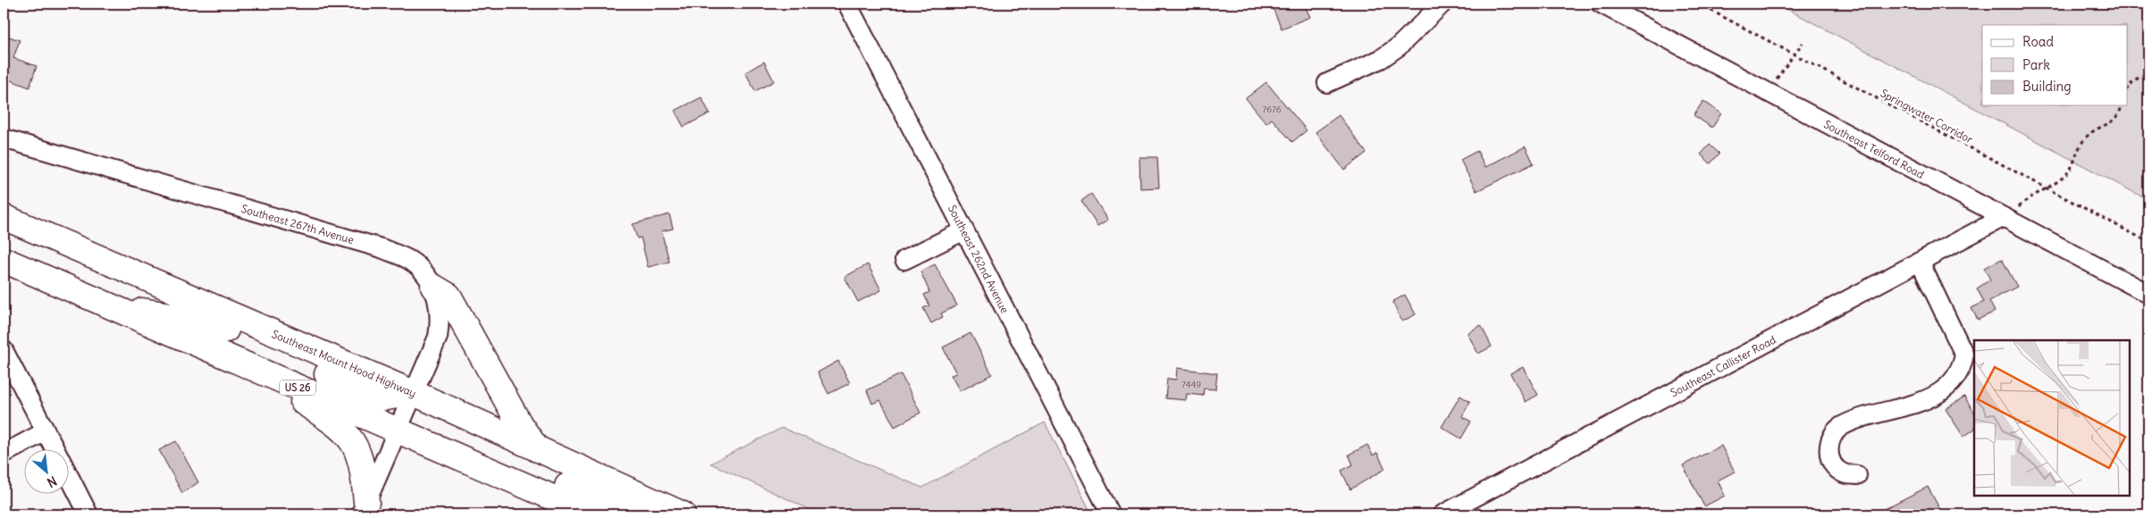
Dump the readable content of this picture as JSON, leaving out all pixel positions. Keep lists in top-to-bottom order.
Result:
{
  "streets": {
    "highway": ["Southeast Mount Hood Highway", "US 26"],
    "street": [
      "Southeast Telford Road",
      "Southeast 267th Avenue",
      "Southeast 262nd Avenue",
      "Southeast Callister Road"
    ],
    "path": ["Springwater Corridor"]
  },
  "crossings": [
    ["Southeast Telford Road", "Southeast Callister Road"],
    ["Southeast 267th Avenue", "Southeast Mount Hood Highway"],
    ["Southeast 267th Avenue", "US 26"]
  ],
  "house_numbers": ["7676", "7449"],
  "legend": ["Road", "Park", "Building"],
  "north": "bottom right"
}
